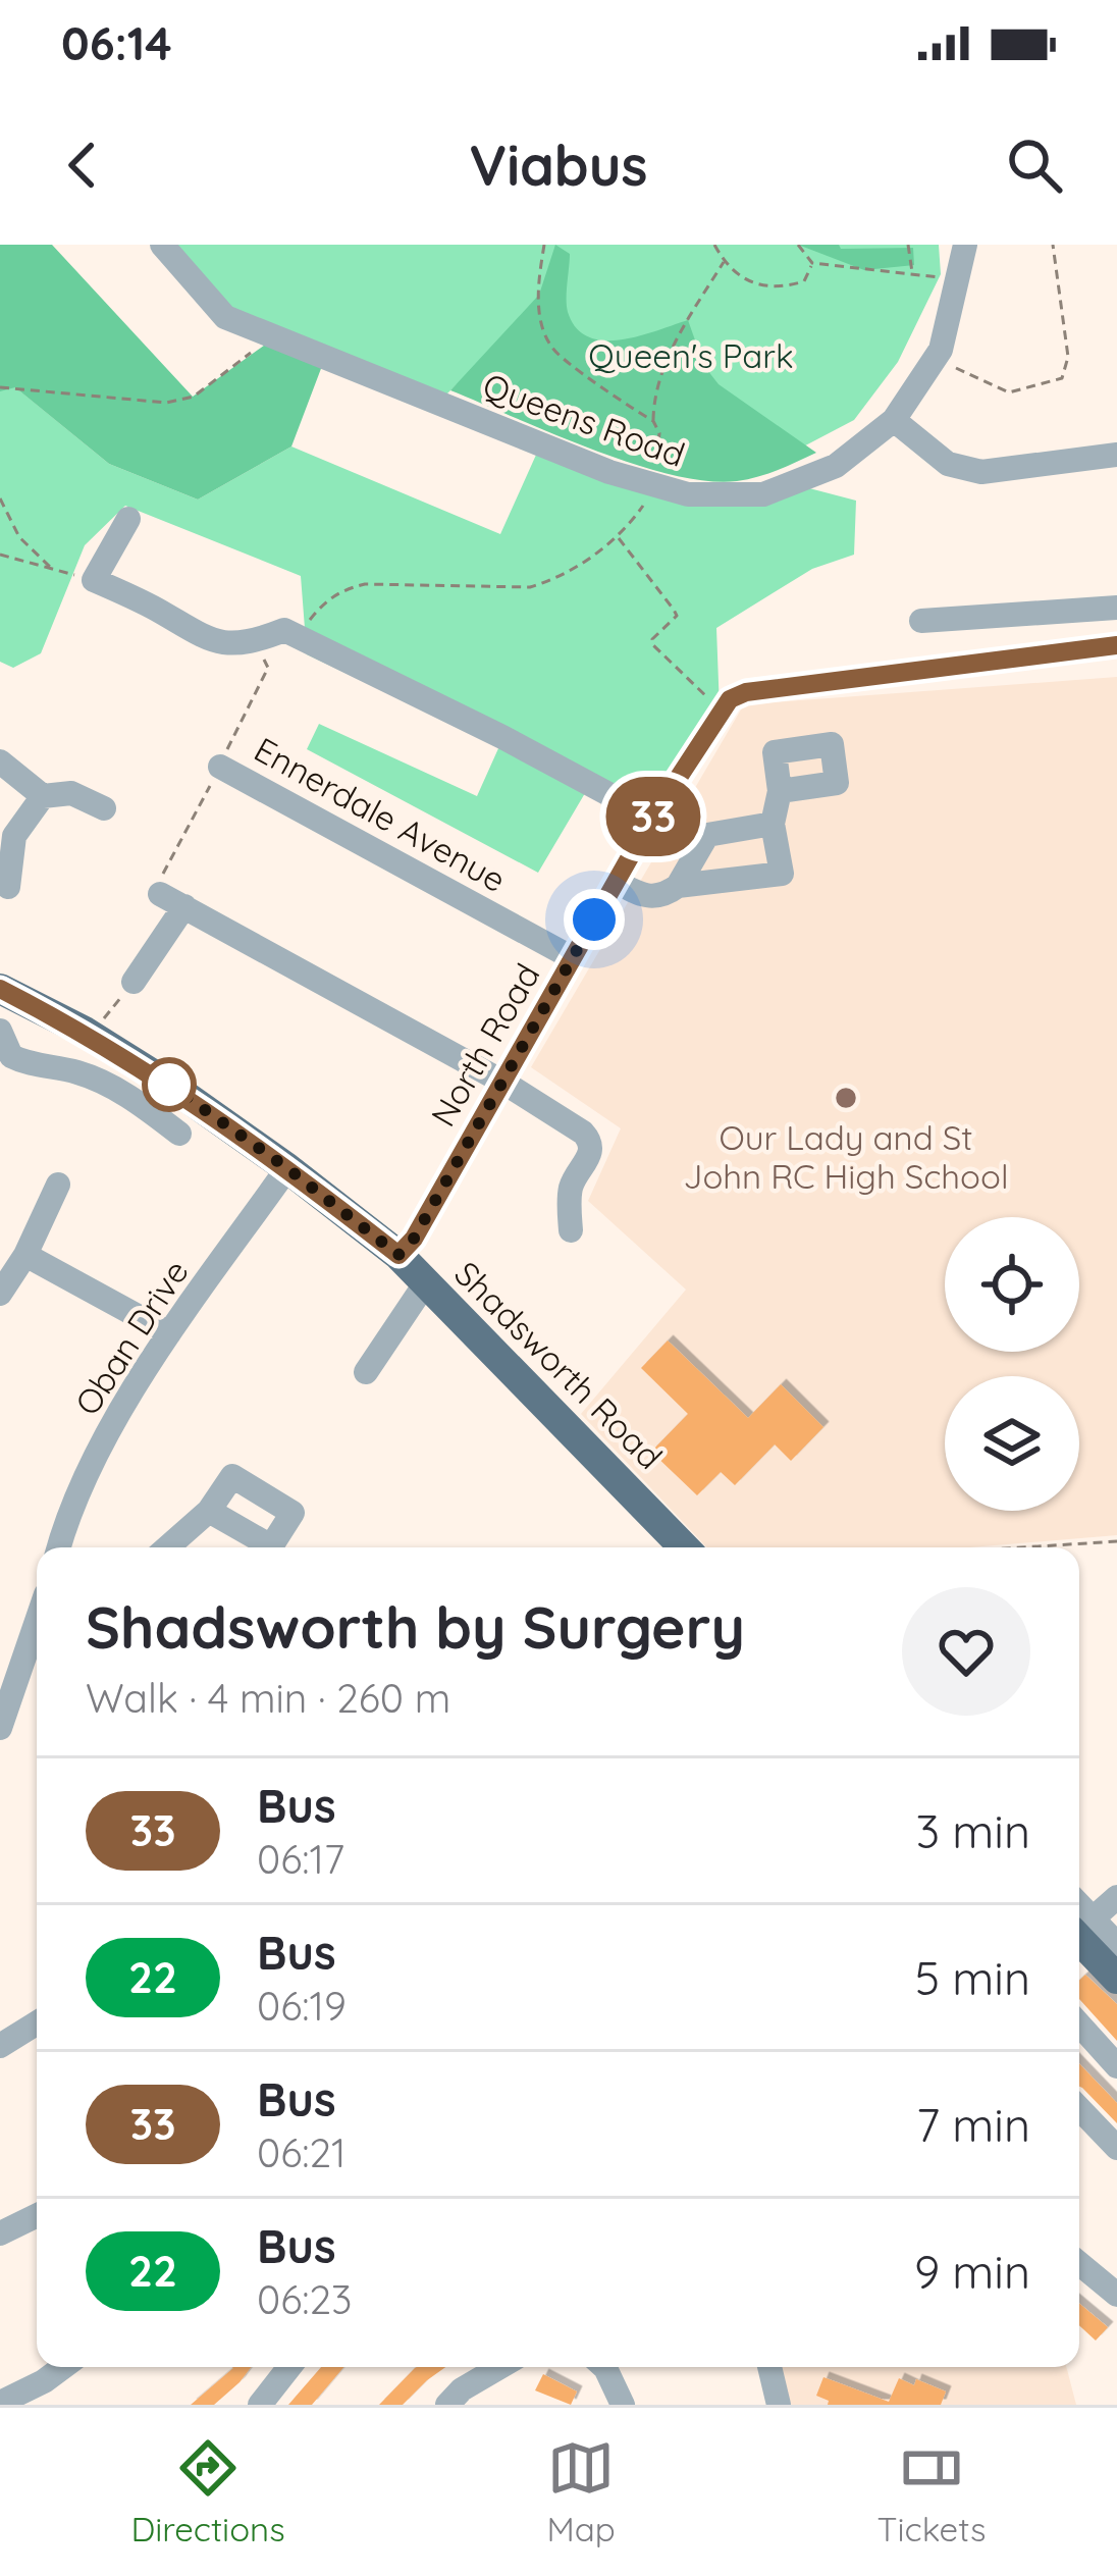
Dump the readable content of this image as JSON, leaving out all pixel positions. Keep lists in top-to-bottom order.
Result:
{
  "streets": {
    "main road": ["Shadsworth Road"],
    "street": [
      "Queens Road",
      "Ennerdale Avenue",
      "North Road",
      "Oban Drive"
    ]
  },
  "crossings": [
    ["Ennerdale Avenue", "North Road"],
    ["North Road", "Shadsworth Road"],
    ["Oban Drive", "Shadsworth Road"]
  ],
  "parks": ["Queen's Park"],
  "places": ["Our Lady and St John RC High School"],
  "lines": ["bus line 33"],
  "page": {
    "status": "06:14",
    "header": "Viabus",
    "on_map": "33",
    "heading": ["Shadsworth by Surgery", "Walk · 4 min · 260 m"],
    "list": [
      {
        "mark": "33",
        "name": "Bus",
        "note": "06:17",
        "value": "3 min"
      },
      {
        "mark": "22",
        "name": "Bus",
        "note": "06:19",
        "value": "5 min"
      },
      {
        "mark": "33",
        "name": "Bus",
        "note": "06:21",
        "value": "7 min"
      },
      {
        "mark": "22",
        "name": "Bus",
        "note": "06:23",
        "value": "9 min"
      }
    ],
    "tabs": ["Directions", "Map", "Tickets"]
  }
}
